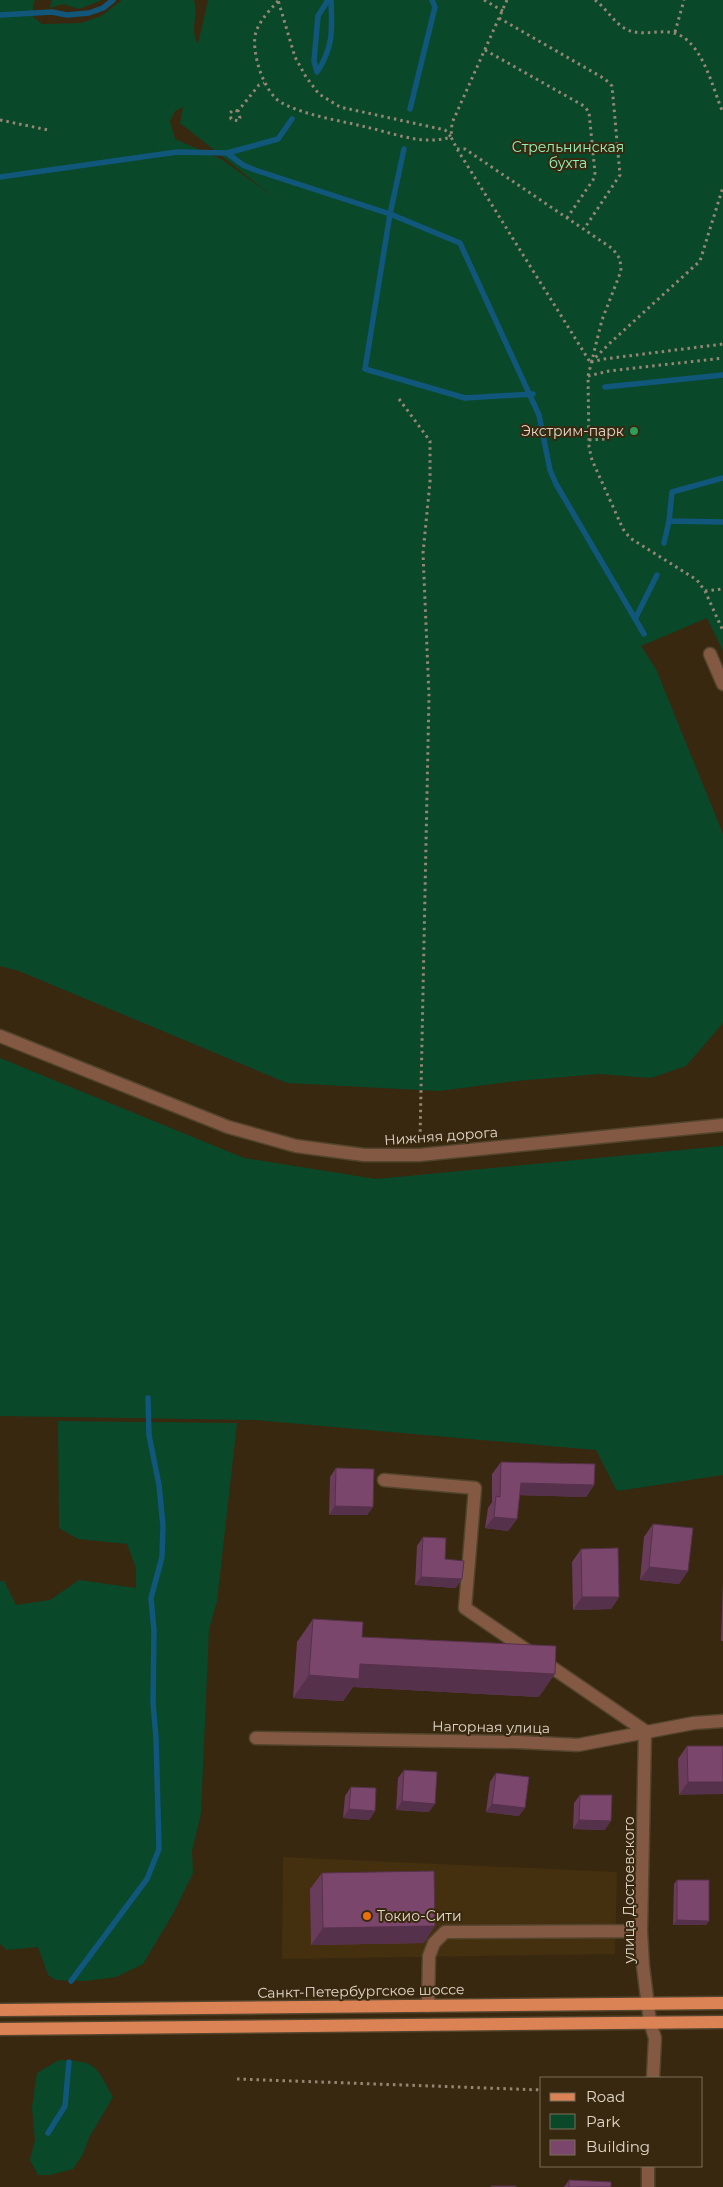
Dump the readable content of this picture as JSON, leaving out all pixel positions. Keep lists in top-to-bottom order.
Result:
{
  "streets": {
    "main road": ["Санкт-Петербургское шоссе"],
    "street": ["Нижняя дорога", "Нагорная улица", "улица Достоевского"]
  },
  "crossings": [
    ["Нагорная улица", "улица Достоевского"],
    ["улица Достоевского", "Санкт-Петербургское шоссе"]
  ],
  "parks": ["Стрельнинская бухта"],
  "places": ["Экстрим-парк", "Токио-Сити"],
  "legend": ["Road", "Park", "Building"]
}
